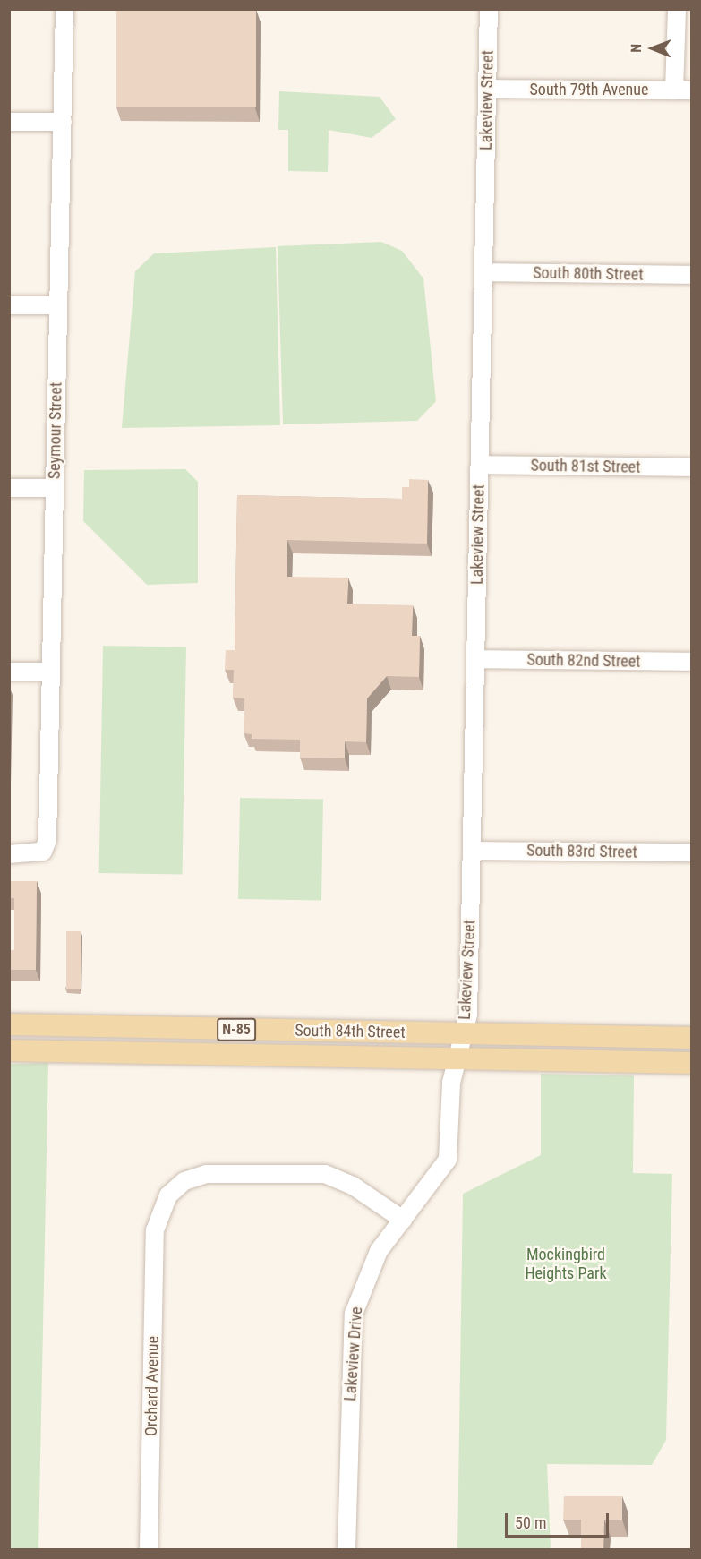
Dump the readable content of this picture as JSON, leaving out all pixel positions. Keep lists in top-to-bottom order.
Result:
{
  "streets": {
    "main road": ["N-85", "South 84th Street"],
    "street": [
      "South 79th Avenue",
      "Lakeview Street",
      "South 80th Street",
      "Seymour Street",
      "South 81st Street",
      "South 82nd Street",
      "South 83rd Street",
      "Lakeview Drive",
      "Orchard Avenue"
    ]
  },
  "crossings": [
    ["South 79th Avenue", "Lakeview Street"],
    ["Lakeview Street", "South 80th Street"],
    ["Lakeview Street", "South 81st Street"],
    ["Lakeview Street", "South 82nd Street"],
    ["Lakeview Street", "South 83rd Street"],
    ["Lakeview Street", "South 84th Street"],
    ["Lakeview Street", "Lakeview Drive"],
    ["South 84th Street", "Lakeview Drive"],
    ["Lakeview Drive", "Orchard Avenue"]
  ],
  "parks": ["Mockingbird Heights Park"],
  "scale_bar": "50 m",
  "north": "left"
}
